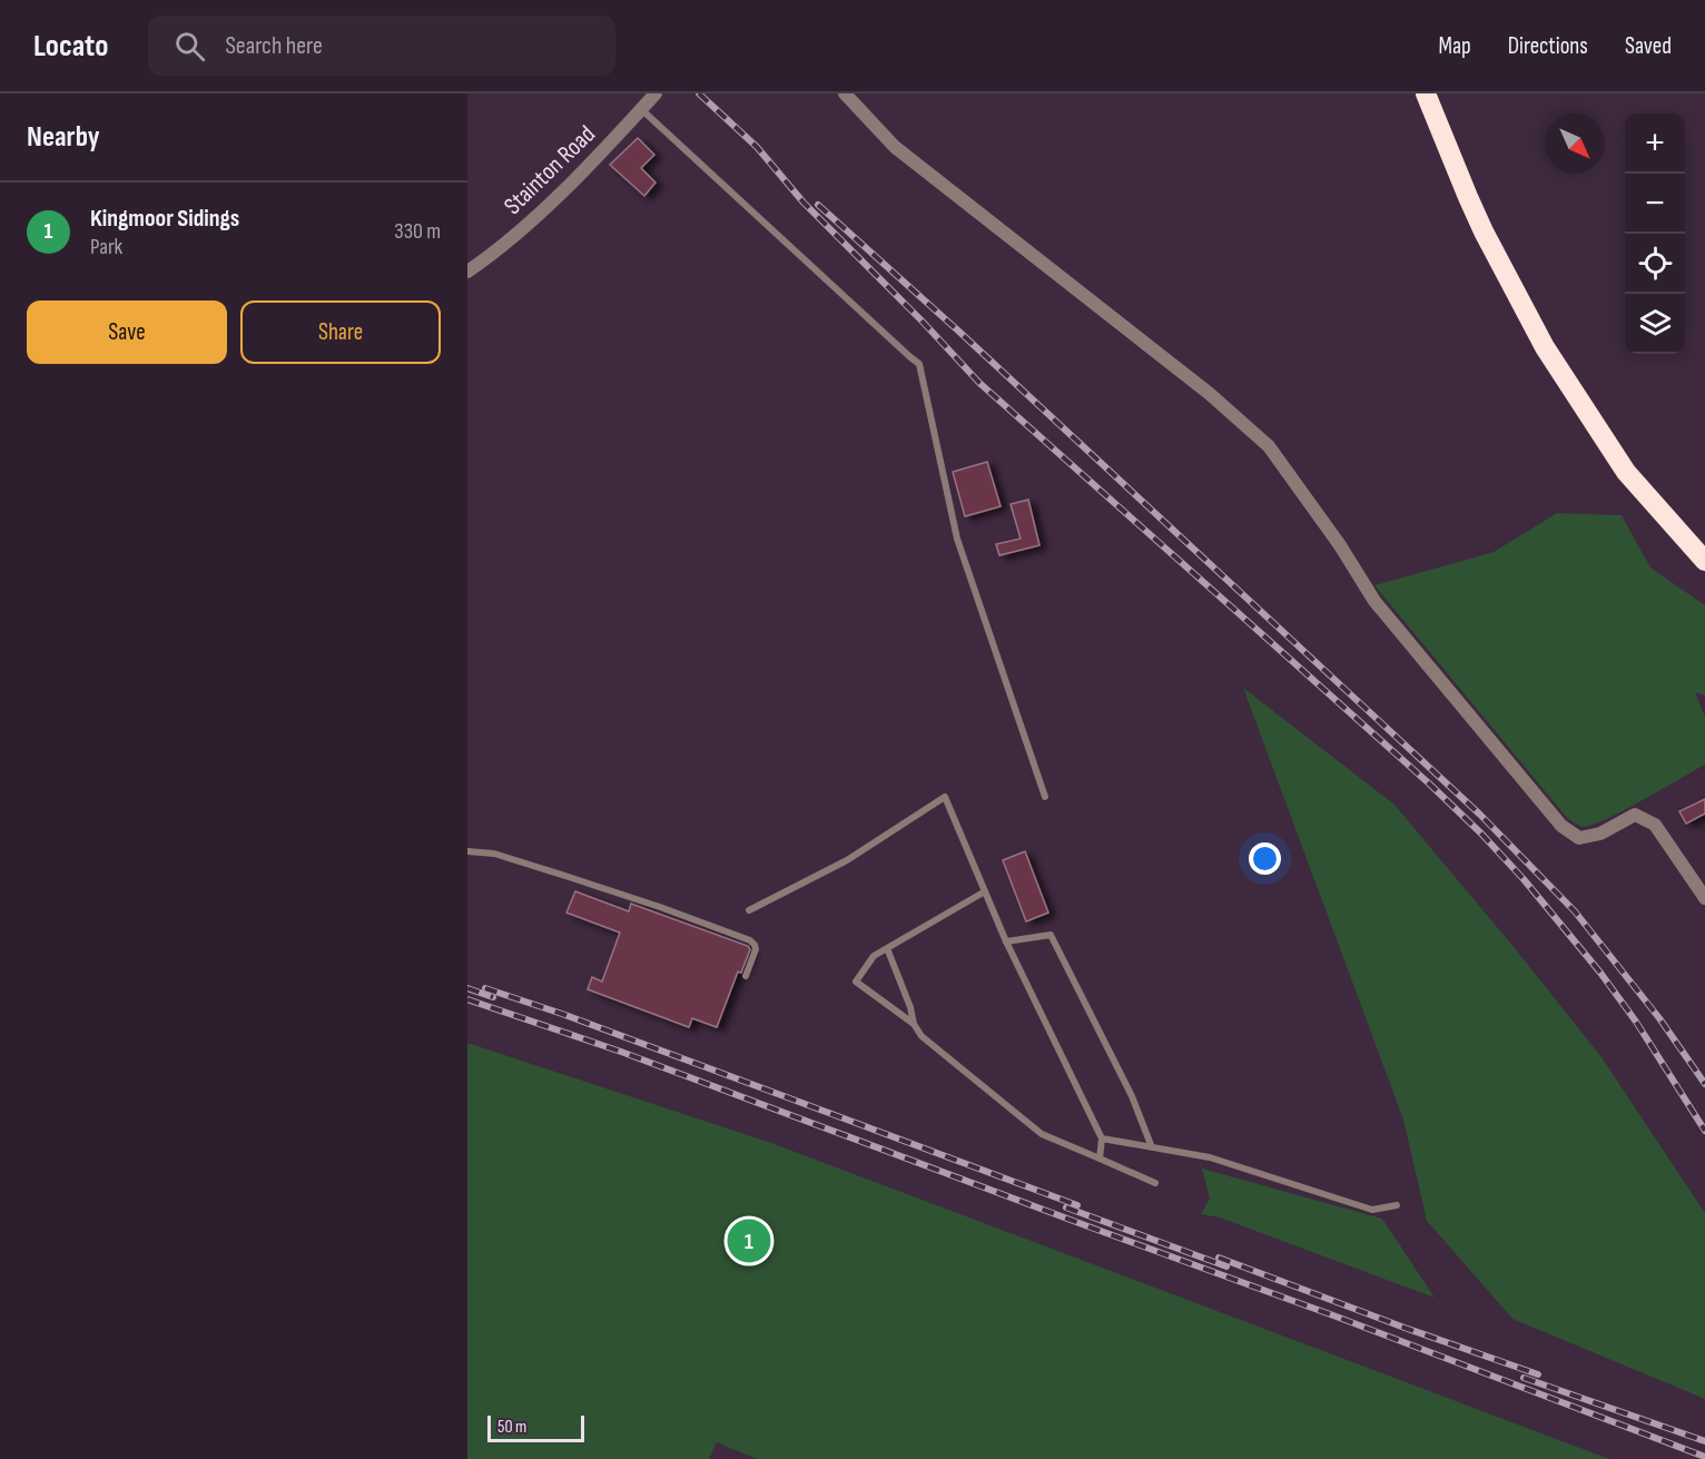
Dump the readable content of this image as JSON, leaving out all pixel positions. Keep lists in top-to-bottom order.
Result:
{
  "streets": {
    "street": ["Stainton Road"]
  },
  "scale_bar": "50 m",
  "north": "bottom right",
  "page": {
    "header": "Locato",
    "search": "Search here",
    "nav": ["Map", "Directions", "Saved"],
    "heading": "Nearby",
    "map_buttons": ["+", "−"],
    "list": [
      {
        "mark": "1",
        "name": "Kingmoor Sidings",
        "note": "Park",
        "value": "330 m"
      }
    ],
    "buttons": ["Save", "Share"],
    "pins": "1",
    "scale": "50 m"
  }
}
